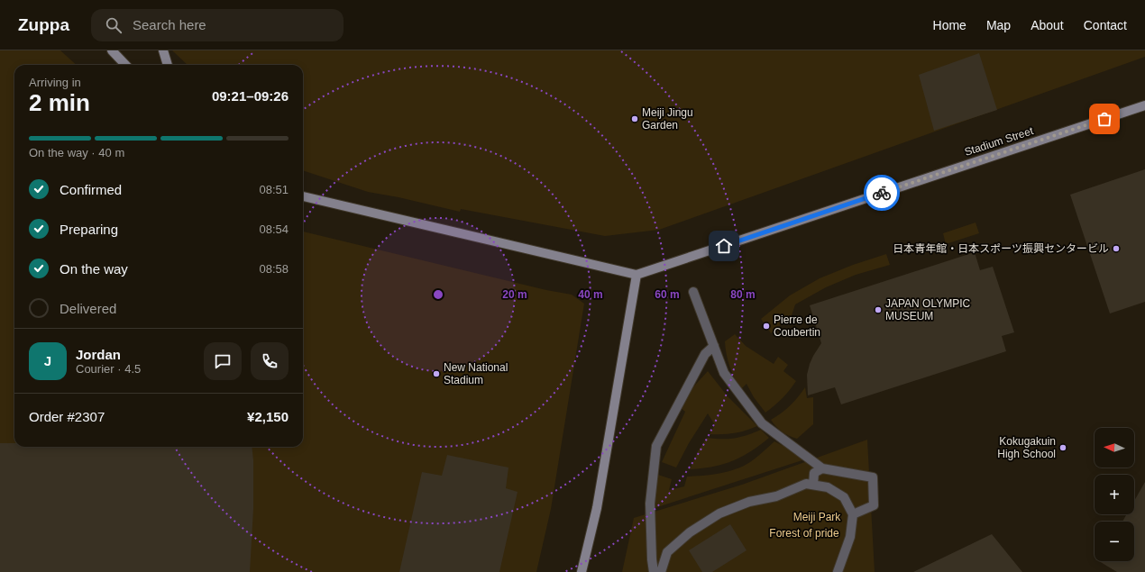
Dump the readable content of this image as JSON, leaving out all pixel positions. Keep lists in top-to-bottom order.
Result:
{
  "streets": {
    "street": ["Stadium Street"]
  },
  "parks": ["Meiji Park", "Forest of pride"],
  "places": [
    "Meiji Jingu Garden",
    "日本青年館・日本スポーツ振興センタービル",
    "JAPAN OLYMPIC MUSEUM",
    "Pierre de Coubertin",
    "New National Stadium",
    "Kokugakuin High School"
  ],
  "north": "left",
  "page": {
    "header": "Zuppa",
    "search": "Search here",
    "nav": [
      "Home",
      "Map",
      "About",
      "Contact"
    ],
    "heading": ["2 min", "Arriving in", "09:21–09:26"],
    "panel": [
      "Jordan",
      "Courier · 4.5",
      "Order #2307",
      "¥2,150"
    ],
    "bar": "On the way · 40 m",
    "list": [
      ["Confirmed", "08:51"],
      ["Preparing", "08:54"],
      ["On the way", "08:58"],
      "Delivered"
    ],
    "round": "J",
    "map_buttons": ["+", "−"]
  },
  "rings": [
    "20 m",
    "40 m",
    "60 m",
    "80 m"
  ]
}
